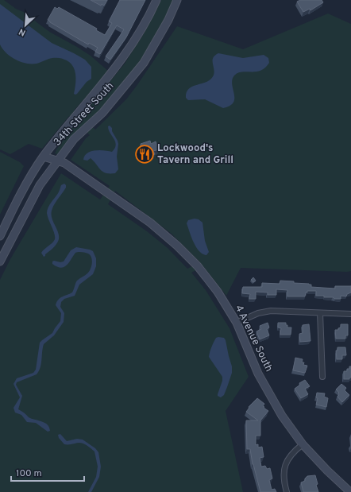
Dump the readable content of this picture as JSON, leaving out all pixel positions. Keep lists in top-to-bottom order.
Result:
{
  "streets": {
    "main road": ["34th Street South", "4 Avenue South"]
  },
  "crossings": [
    ["34th Street South", "4 Avenue South"]
  ],
  "places": {
    "restaurant": ["Lockwood's Tavern and Grill"]
  },
  "scale_bar": "100 m",
  "north": "bottom left"
}
